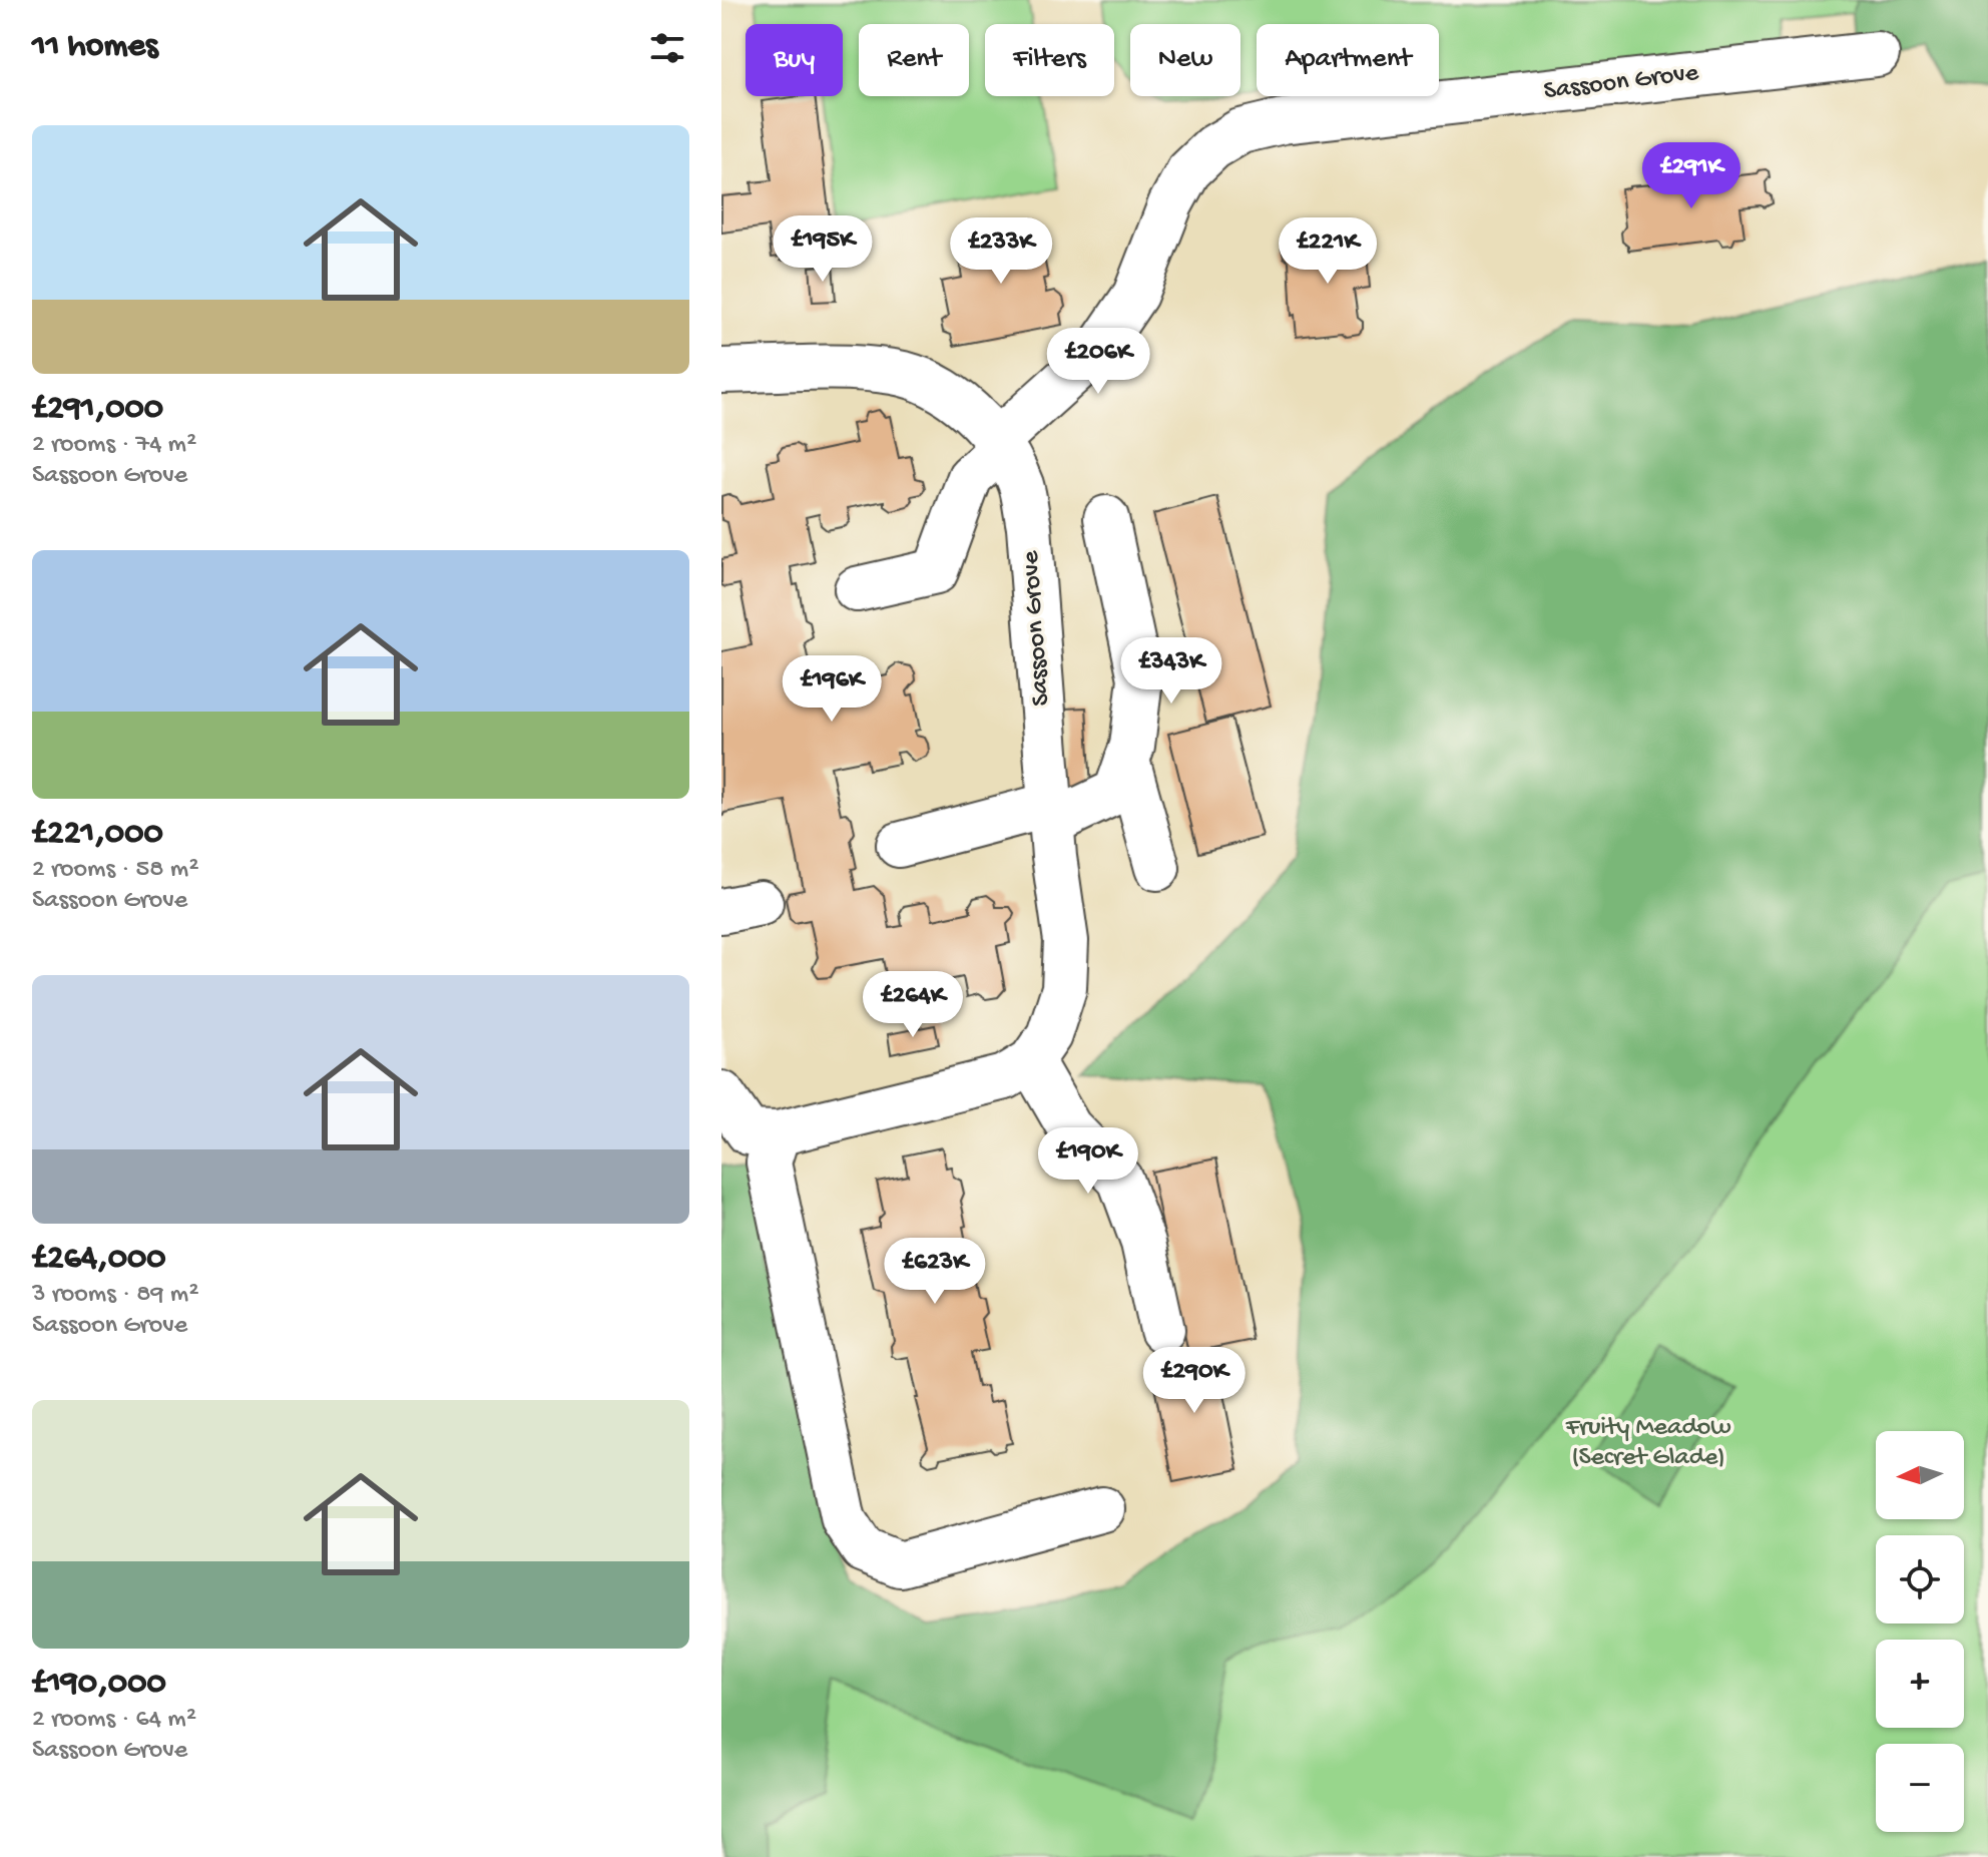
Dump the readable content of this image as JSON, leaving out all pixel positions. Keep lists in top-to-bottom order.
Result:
{
  "streets": {
    "street": ["Sassoon Grove"]
  },
  "parks": ["Fruity Meadow (Secret Glade)"],
  "north": "left",
  "page": {
    "heading": "11 homes",
    "chip": [
      "Buy",
      "Rent",
      "Filters",
      "New",
      "Apartment"
    ],
    "list": [
      {
        "name": "£291,000",
        "note": "2 rooms · 74 m² · Sassoon Grove"
      },
      {
        "name": "£221,000",
        "note": "2 rooms · 58 m² · Sassoon Grove"
      },
      {
        "name": "£264,000",
        "note": "3 rooms · 89 m² · Sassoon Grove"
      },
      {
        "name": "£190,000",
        "note": "2 rooms · 64 m² · Sassoon Grove"
      }
    ],
    "price": [
      "£291K",
      "£195K",
      "£233K",
      "£221K",
      "£206K",
      "£343K",
      "£196K",
      "£264K",
      "£190K",
      "£623K",
      "£290K"
    ],
    "map_buttons": ["+", "−"]
  }
}
